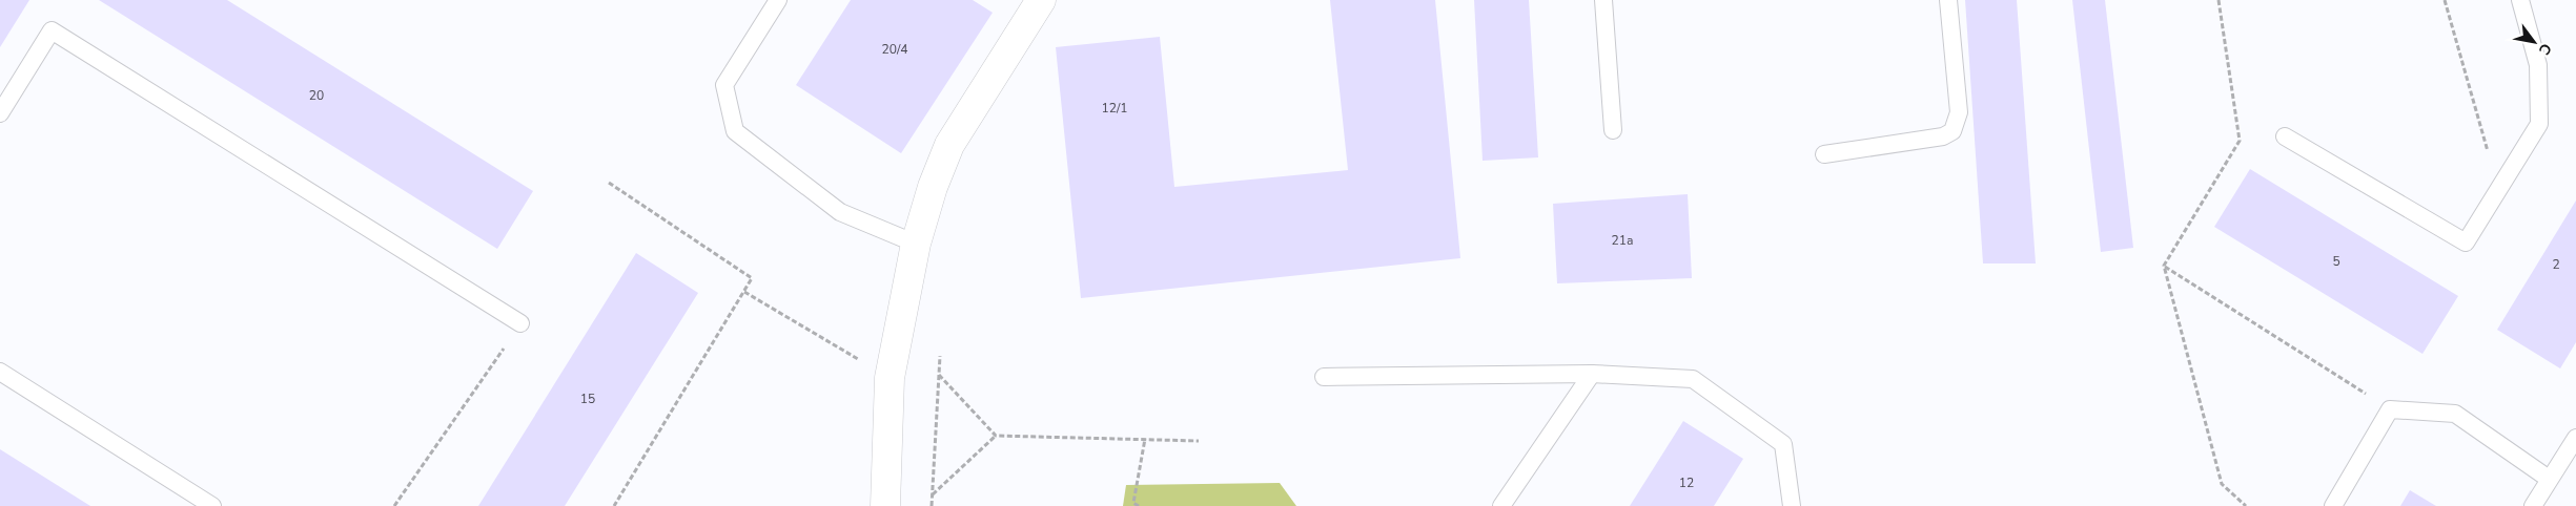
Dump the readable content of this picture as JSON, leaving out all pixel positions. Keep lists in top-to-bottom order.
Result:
{
  "house_numbers": [
    "20/4",
    "20",
    "12/1",
    "21а",
    "5",
    "2",
    "15",
    "12"
  ],
  "north": "bottom right"
}
